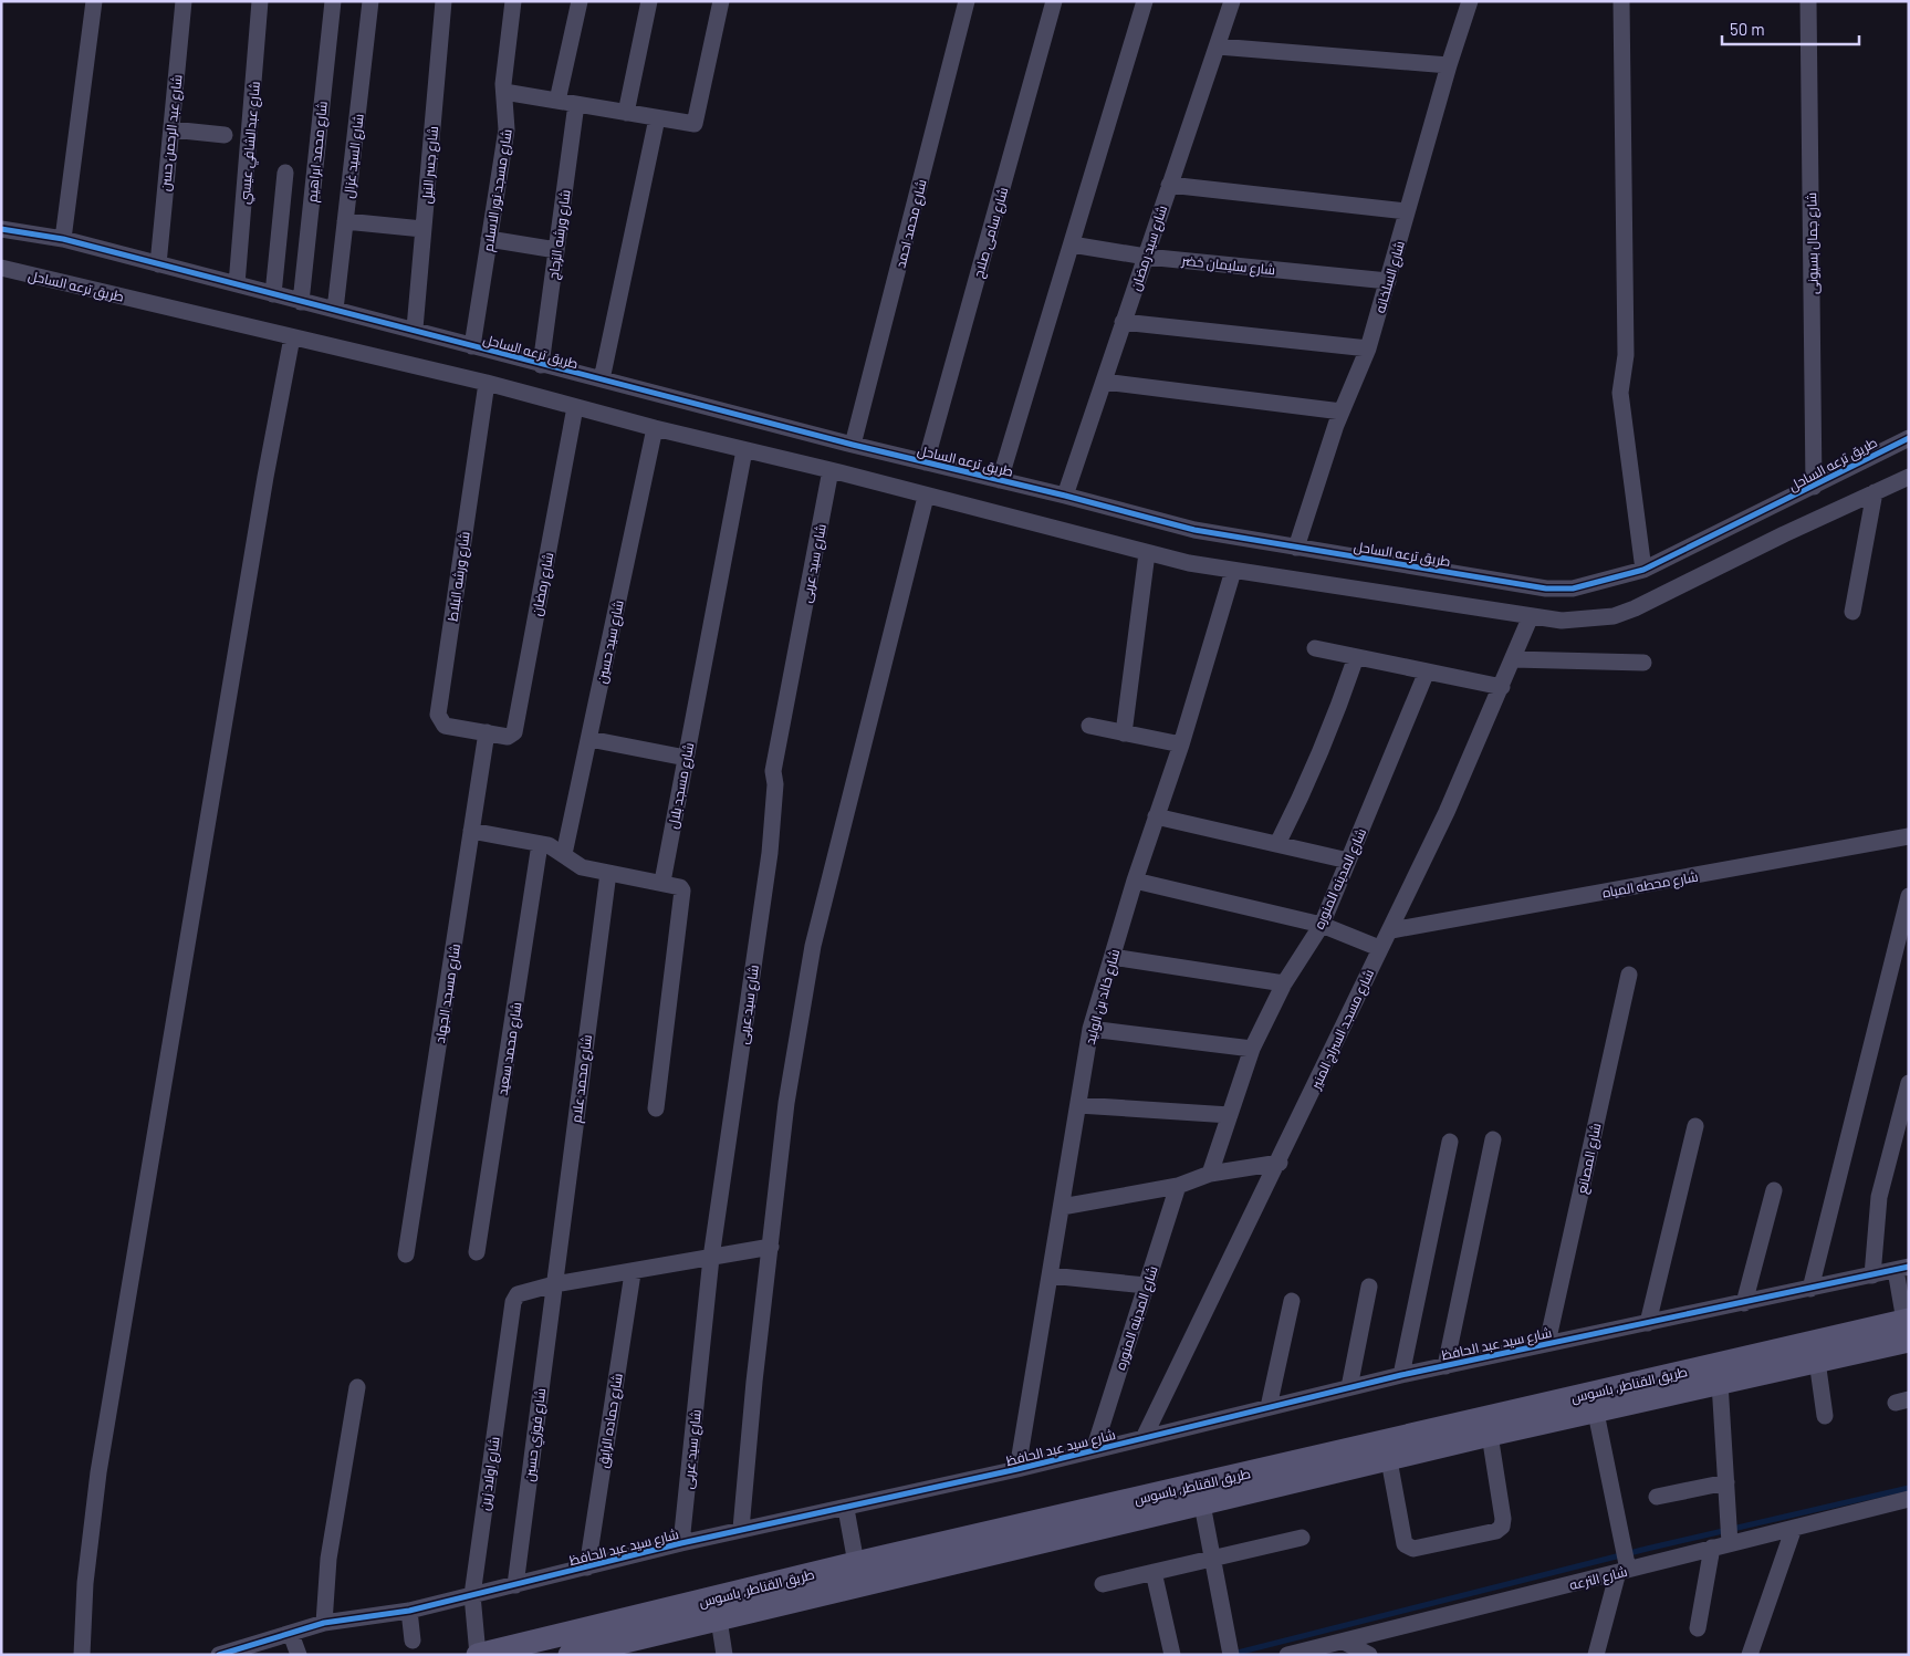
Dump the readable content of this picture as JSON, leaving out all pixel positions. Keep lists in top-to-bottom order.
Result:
{
  "streets": {
    "main road": ["طريق القناطر, باسوس"],
    "street": [
      "شارع عبد الرحمن حسن",
      "شارع عبدالشافي عيسي",
      "شارع محمد ابراهيم",
      "شارع السيد غزال",
      "شارع جسر النيل",
      "شارع مسجد نور الاسلام",
      "شارع محمد احمد",
      "شارع سامى صلاح",
      "شارع ورشه الزجاج",
      "شارع جمال بسيونى",
      "شارع سيد رمضان",
      "شارع سليمان خضر",
      "شارع السلخانه",
      "طريق ترعه الساحل",
      "شارع سيد عربى",
      "شارع ورشه البلاط",
      "شارع رمضان",
      "شارع سيد حسين",
      "شارع مسجد بلال",
      "شارع المدينه المنوره",
      "شارع محطه المياه",
      "شارع مسجد الجهاد",
      "شارع خالد بن الوليد",
      "شارع مسجد السراج المنير",
      "شارع محمد سعيد",
      "شارع محمد علام",
      "شارع المصانع",
      "شارع سيد عبد الحافظ",
      "شارع حماده الرايق",
      "شارع فوزي حسين",
      "شارع اولاد زين",
      "شارع الترعه"
    ]
  },
  "crossings": [
    ["شارع عبد الرحمن حسن", "طريق ترعه الساحل"],
    ["شارع عبدالشافي عيسي", "طريق ترعه الساحل"],
    ["شارع محمد ابراهيم", "طريق ترعه الساحل"],
    ["شارع السيد غزال", "طريق ترعه الساحل"],
    ["شارع جسر النيل", "طريق ترعه الساحل"],
    ["شارع مسجد نور الاسلام", "طريق ترعه الساحل"],
    ["شارع محمد احمد", "طريق ترعه الساحل"],
    ["شارع سامى صلاح", "طريق ترعه الساحل"],
    ["شارع ورشه الزجاج", "طريق ترعه الساحل"],
    ["شارع جمال بسيونى", "طريق ترعه الساحل"],
    ["شارع سيد رمضان", "شارع سليمان خضر"],
    ["شارع سيد رمضان", "طريق ترعه الساحل"],
    ["شارع سليمان خضر", "شارع السلخانه"],
    ["شارع السلخانه", "طريق ترعه الساحل"],
    ["طريق ترعه الساحل", "شارع سيد عربى"],
    ["طريق ترعه الساحل", "شارع ورشه البلاط"],
    ["طريق ترعه الساحل", "شارع رمضان"],
    ["طريق ترعه الساحل", "شارع سيد حسين"],
    ["طريق ترعه الساحل", "شارع مسجد بلال"],
    ["طريق ترعه الساحل", "شارع خالد بن الوليد"],
    ["طريق ترعه الساحل", "شارع مسجد السراج المنير"],
    ["شارع سيد عربى", "شارع سيد عبد الحافظ"],
    ["شارع ورشه البلاط", "شارع رمضان"],
    ["شارع ورشه البلاط", "شارع مسجد الجهاد"],
    ["شارع رمضان", "شارع مسجد الجهاد"],
    ["شارع المدينه المنوره", "شارع سيد عبد الحافظ"],
    ["شارع محطه المياه", "شارع مسجد السراج المنير"],
    ["شارع خالد بن الوليد", "شارع سيد عبد الحافظ"],
    ["شارع مسجد السراج المنير", "شارع سيد عبد الحافظ"],
    ["شارع محمد علام", "شارع فوزي حسين"],
    ["شارع محمد علام", "شارع اولاد زين"],
    ["شارع المصانع", "شارع سيد عبد الحافظ"],
    ["شارع سيد عبد الحافظ", "شارع حماده الرايق"],
    ["شارع سيد عبد الحافظ", "شارع فوزي حسين"],
    ["شارع سيد عبد الحافظ", "شارع اولاد زين"],
    ["طريق القناطر, باسوس", "شارع اولاد زين"],
    ["شارع فوزي حسين", "شارع اولاد زين"]
  ],
  "scale_bar": "50 m"
}
